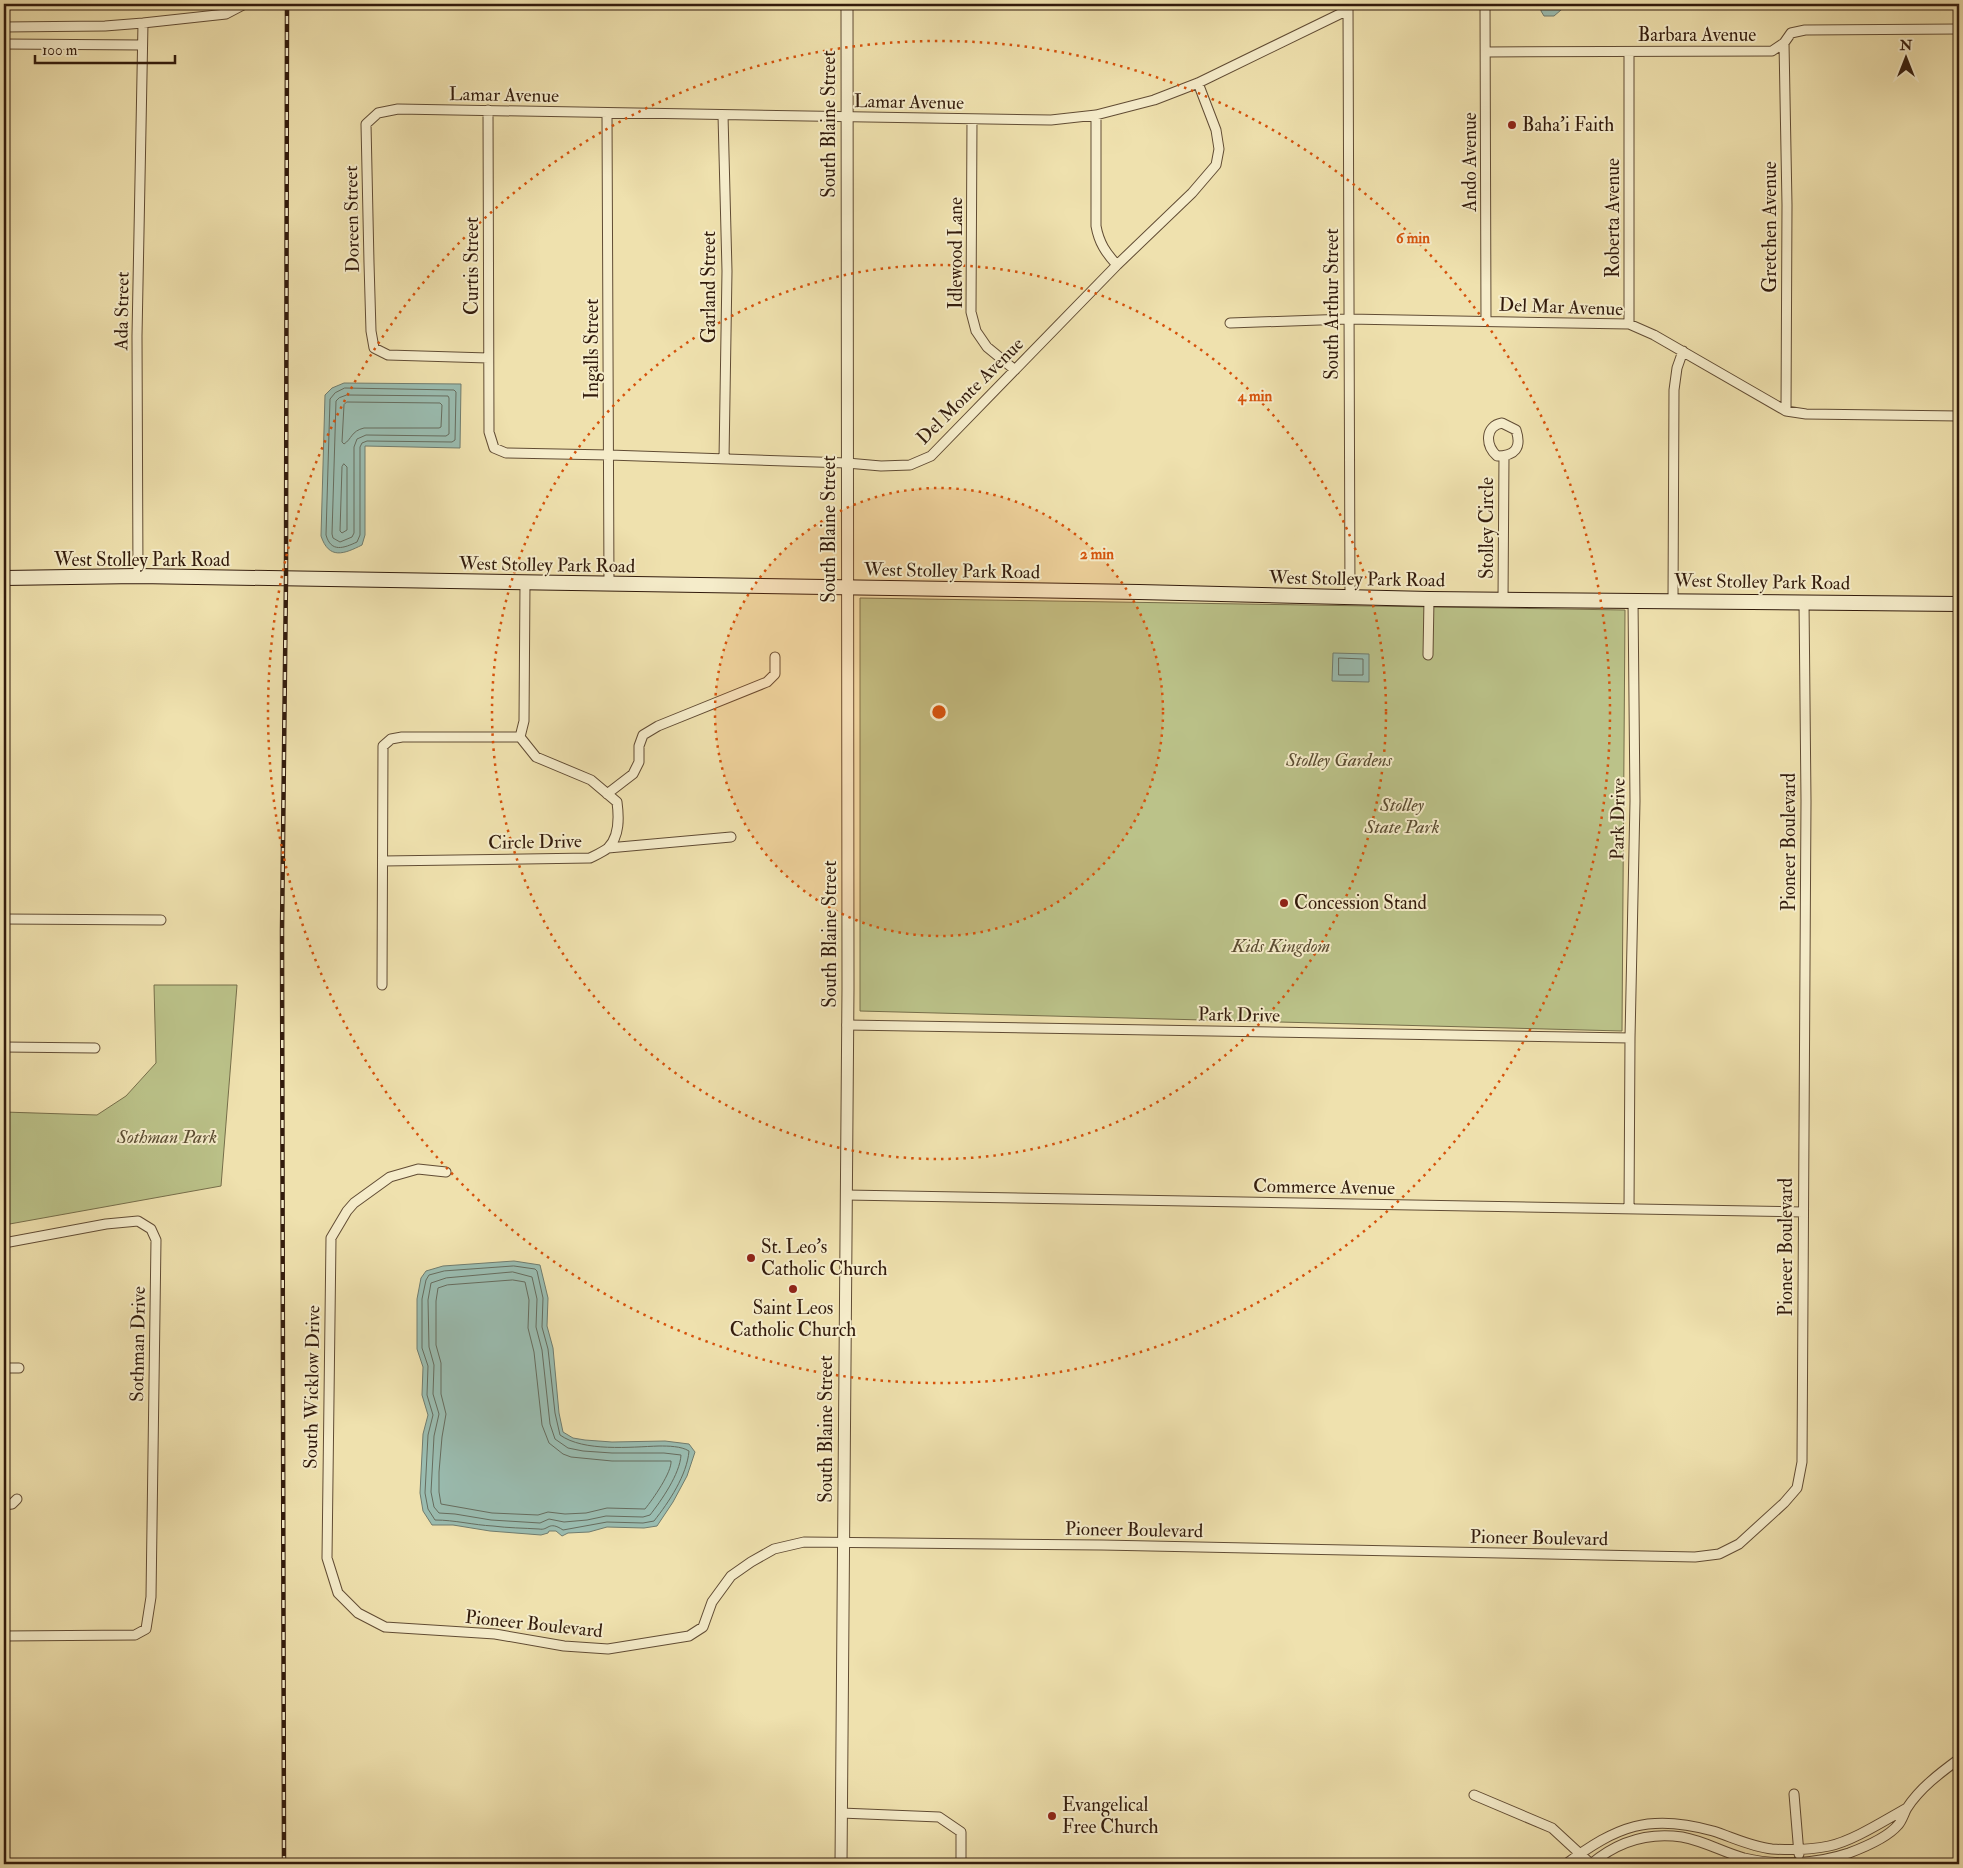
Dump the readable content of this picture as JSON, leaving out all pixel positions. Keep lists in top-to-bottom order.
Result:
{
  "streets": {
    "main road": ["West Stolley Park Road"],
    "street": [
      "Barbara Avenue",
      "Lamar Avenue",
      "South Blaine Street",
      "Ando Avenue",
      "Roberta Avenue",
      "Doreen Street",
      "Gretchen Avenue",
      "Idlewood Lane",
      "Curtis Street",
      "Garland Street",
      "South Arthur Street",
      "Del Mar Avenue",
      "Ada Street",
      "Ingalls Street",
      "Del Monte Avenue",
      "Stolley Circle",
      "Park Drive",
      "Circle Drive",
      "Pioneer Boulevard",
      "Commerce Avenue",
      "Sothman Drive",
      "South Wicklow Drive"
    ]
  },
  "crossings": [
    ["Barbara Avenue", "Ando Avenue"],
    ["Barbara Avenue", "Roberta Avenue"],
    ["Barbara Avenue", "Gretchen Avenue"],
    ["Lamar Avenue", "South Blaine Street"],
    ["Lamar Avenue", "Doreen Street"],
    ["Lamar Avenue", "Idlewood Lane"],
    ["Lamar Avenue", "Curtis Street"],
    ["Lamar Avenue", "Garland Street"],
    ["Lamar Avenue", "South Arthur Street"],
    ["Lamar Avenue", "Ingalls Street"],
    ["Lamar Avenue", "Del Monte Avenue"],
    ["South Blaine Street", "Del Monte Avenue"],
    ["South Blaine Street", "West Stolley Park Road"],
    ["South Blaine Street", "Park Drive"],
    ["South Blaine Street", "Pioneer Boulevard"],
    ["South Blaine Street", "Commerce Avenue"],
    ["Ando Avenue", "Del Mar Avenue"],
    ["Roberta Avenue", "Del Mar Avenue"],
    ["Doreen Street", "Curtis Street"],
    ["Gretchen Avenue", "Del Mar Avenue"],
    ["Idlewood Lane", "Del Monte Avenue"],
    ["Curtis Street", "Del Monte Avenue"],
    ["Garland Street", "Del Monte Avenue"],
    ["South Arthur Street", "Del Mar Avenue"],
    ["South Arthur Street", "West Stolley Park Road"],
    ["Ada Street", "West Stolley Park Road"],
    ["Ingalls Street", "Del Monte Avenue"],
    ["Ingalls Street", "West Stolley Park Road"],
    ["Stolley Circle", "West Stolley Park Road"],
    ["West Stolley Park Road", "Park Drive"],
    ["West Stolley Park Road", "Pioneer Boulevard"],
    ["Park Drive", "Commerce Avenue"],
    ["Pioneer Boulevard", "Commerce Avenue"],
    ["Pioneer Boulevard", "South Wicklow Drive"]
  ],
  "parks": [
    "Stolley Gardens",
    "Stolley State Park",
    "Kids Kingdom",
    "Sothman Park"
  ],
  "places": [
    "Baha'i Faith",
    "Concession Stand",
    "St. Leo's Catholic Church",
    "Saint Leos Catholic Church",
    "Evangelical Free Church"
  ],
  "scale_bar": "100 m",
  "north": "top",
  "rings": ["6 min", "4 min", "2 min"]
}
